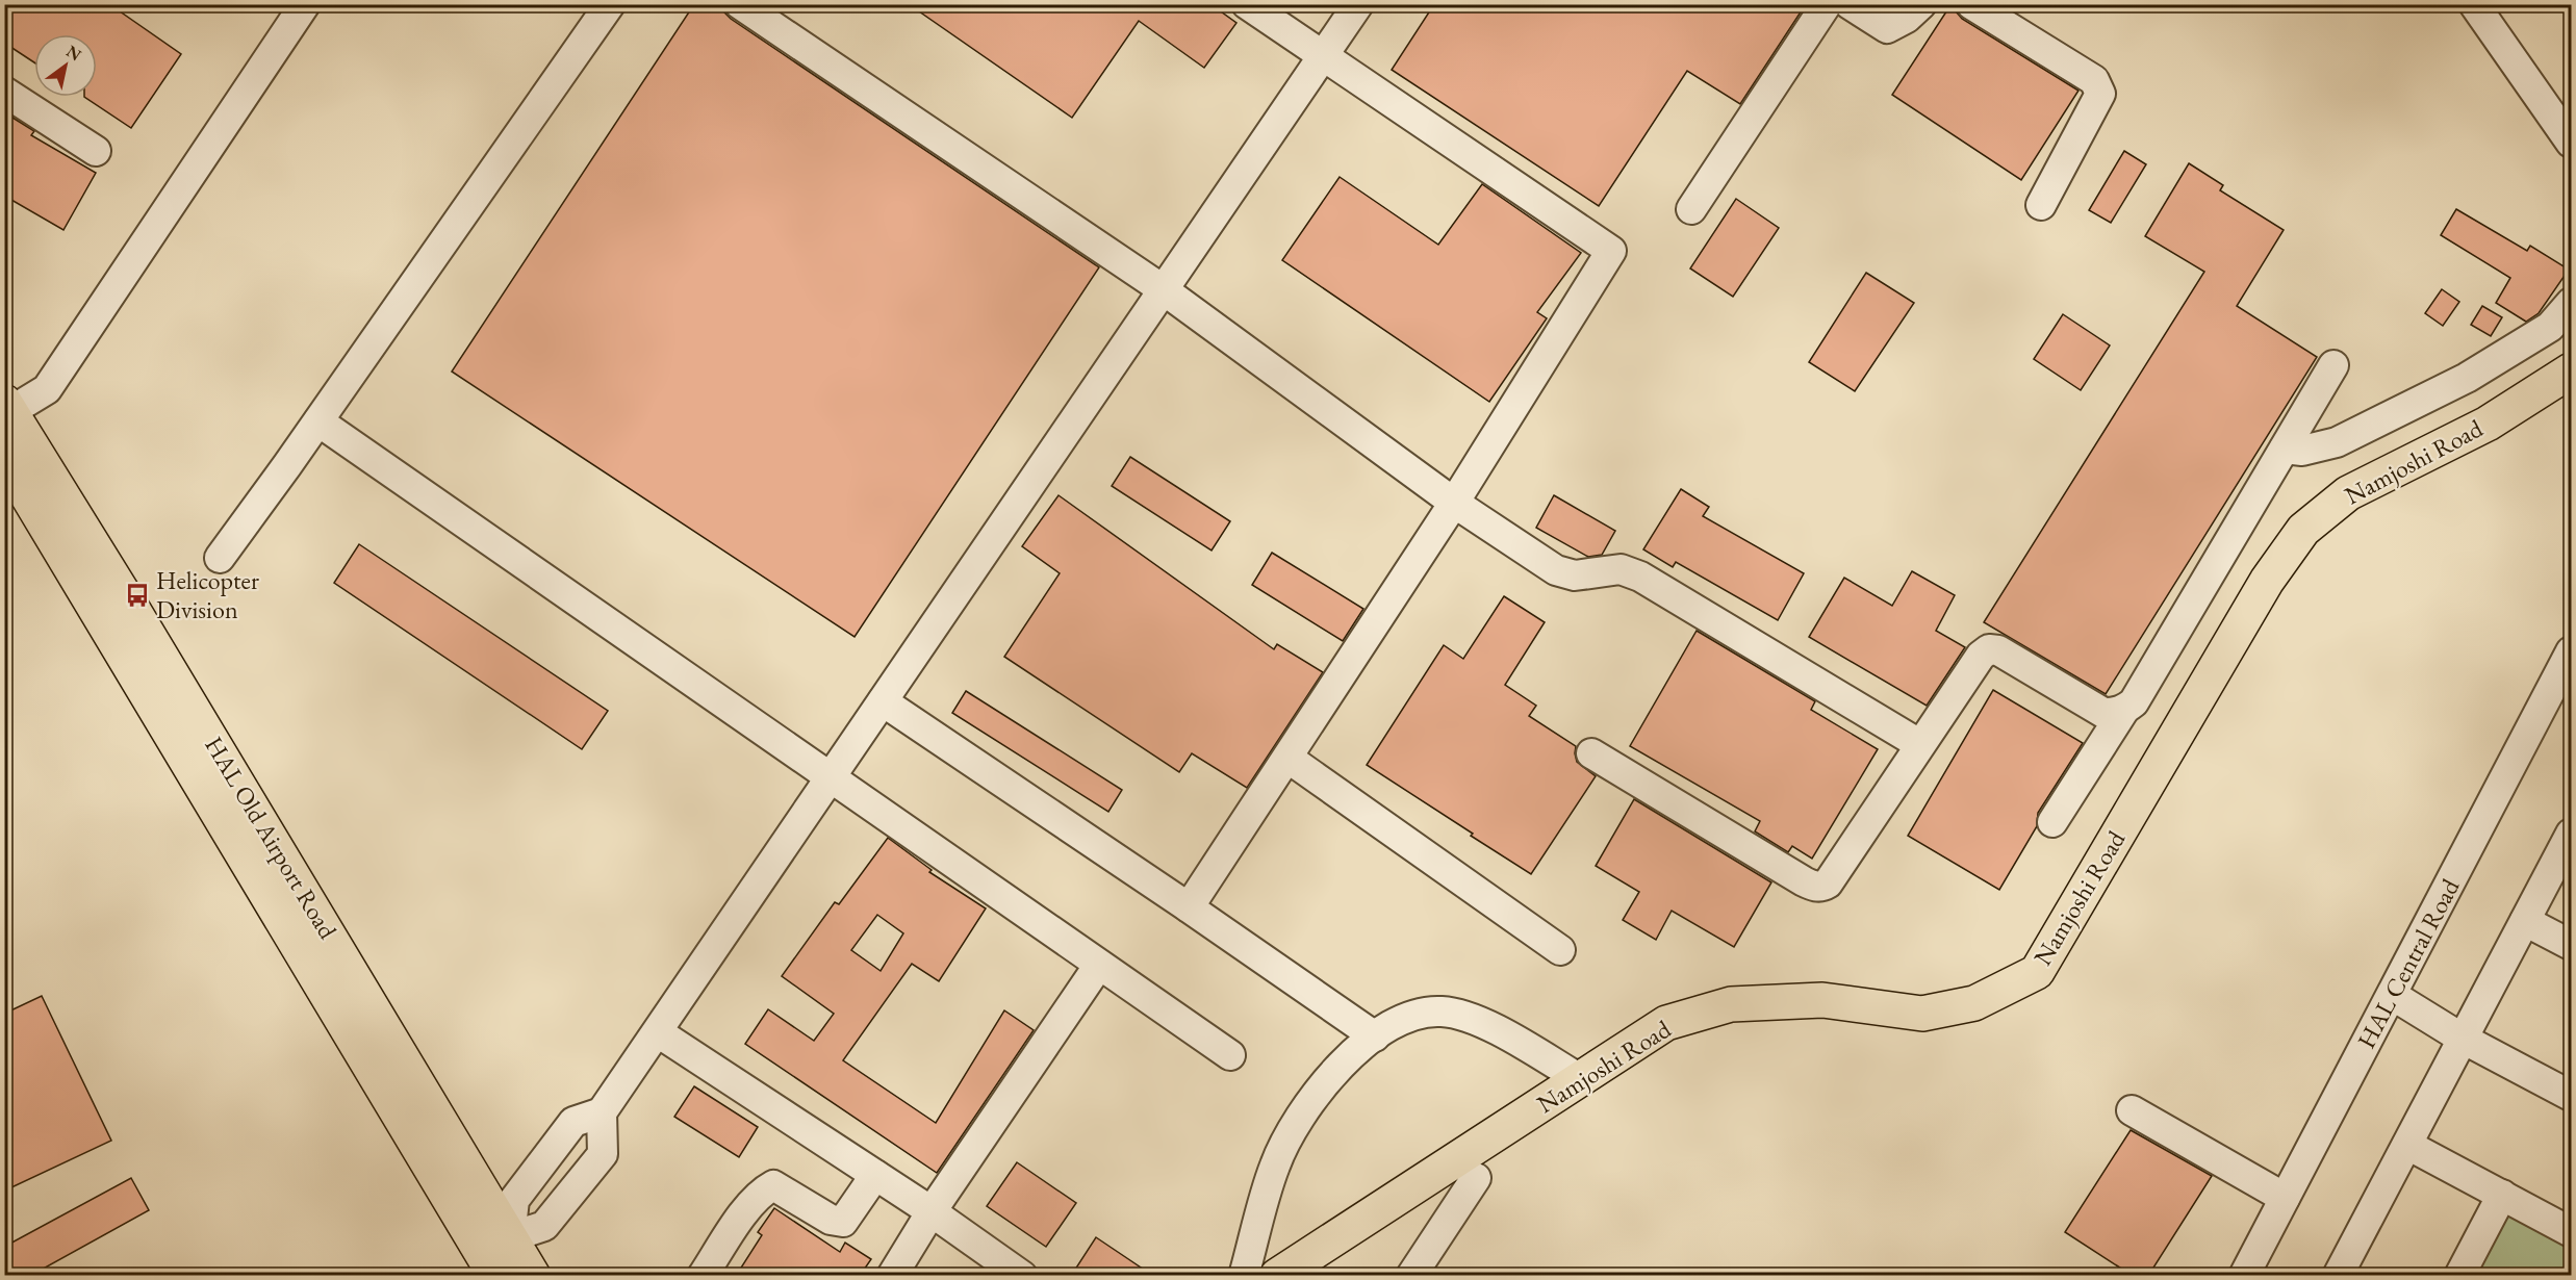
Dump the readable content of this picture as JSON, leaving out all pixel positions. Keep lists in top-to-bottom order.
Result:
{
  "streets": {
    "main road": ["Namjoshi Road", "HAL Old Airport Road"],
    "street": ["HAL Central Road"]
  },
  "places": {
    "bus stop": ["Helicopter Division"]
  },
  "north": "top right"
}
